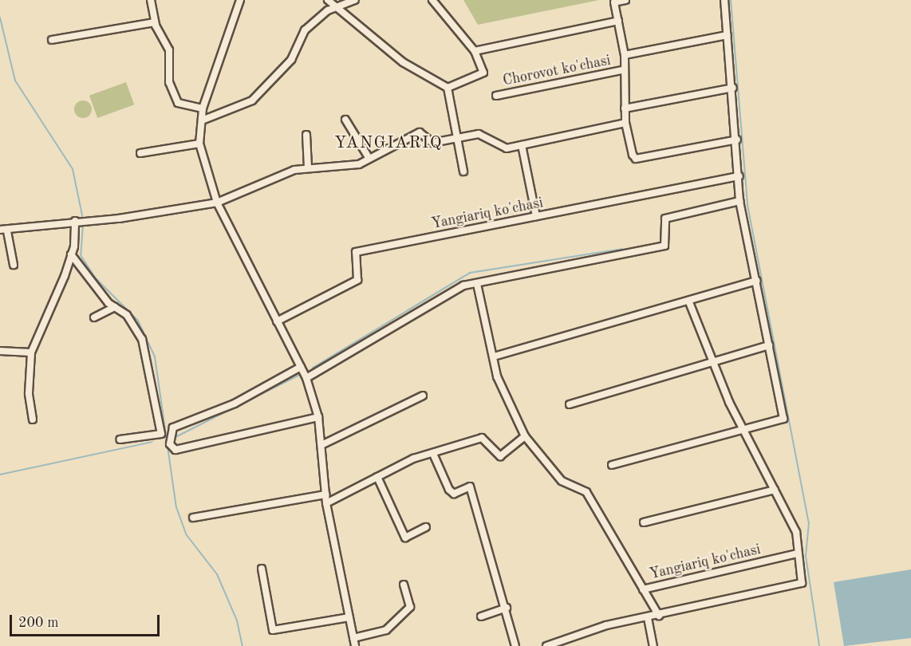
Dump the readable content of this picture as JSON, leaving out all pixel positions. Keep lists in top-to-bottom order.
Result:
{
  "streets": {
    "street": ["Chorovot ko'chasi", "Yangiariq ko'chasi"]
  },
  "districts": ["YANGIARIQ"],
  "scale_bar": "200 m"
}
